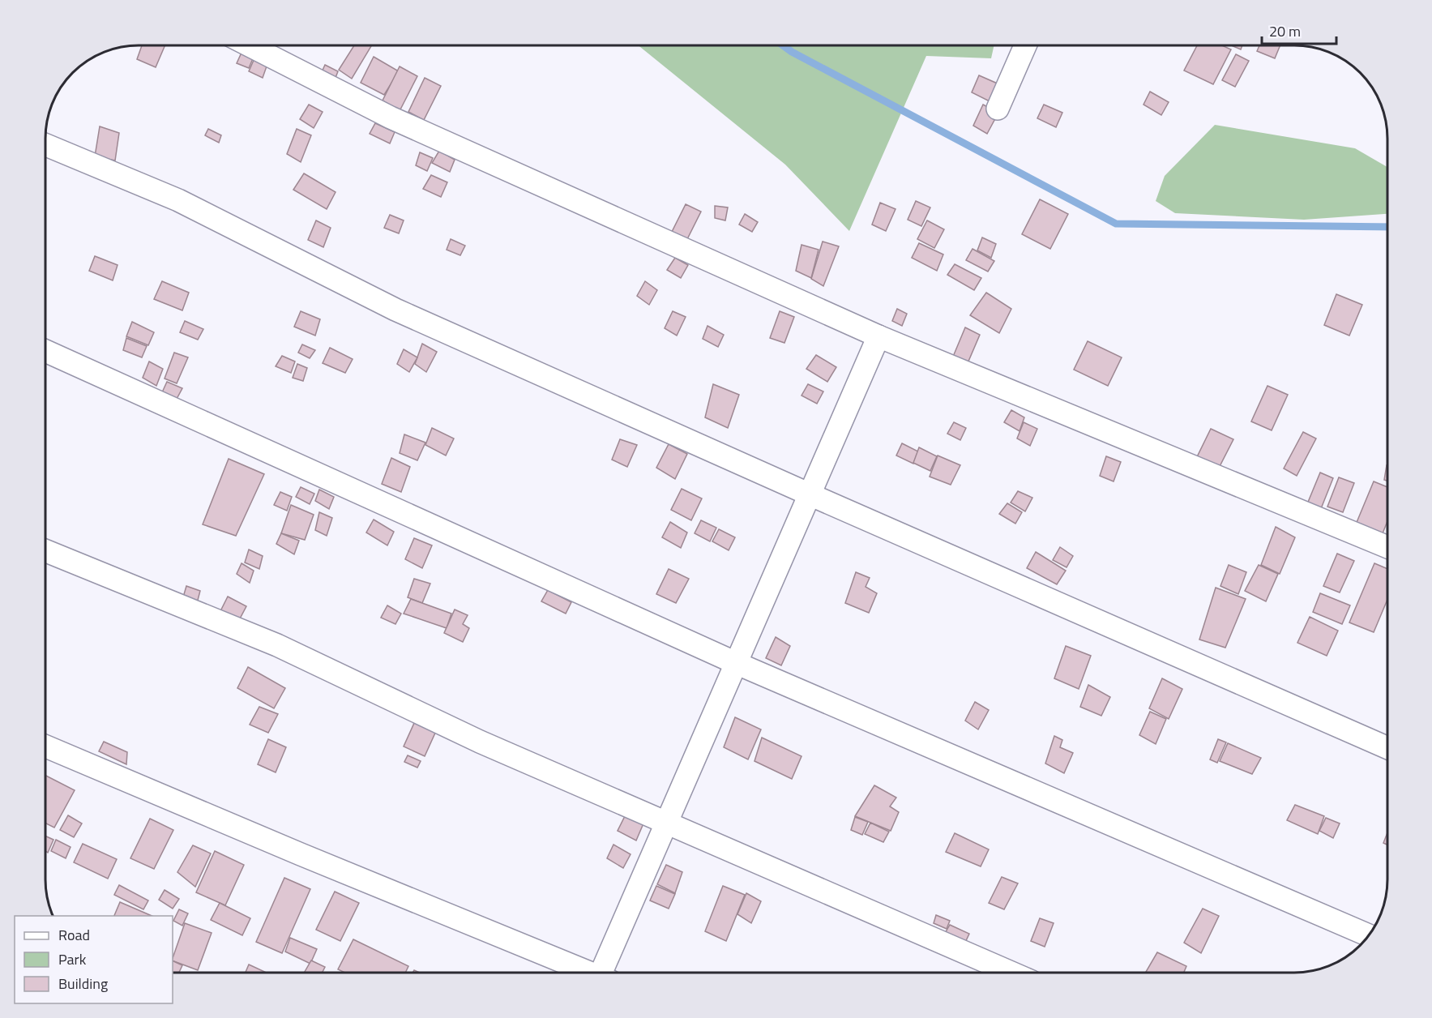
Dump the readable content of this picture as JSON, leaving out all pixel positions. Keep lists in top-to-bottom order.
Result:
{
  "legend": ["Road", "Park", "Building"],
  "scale_bar": "20 m"
}
